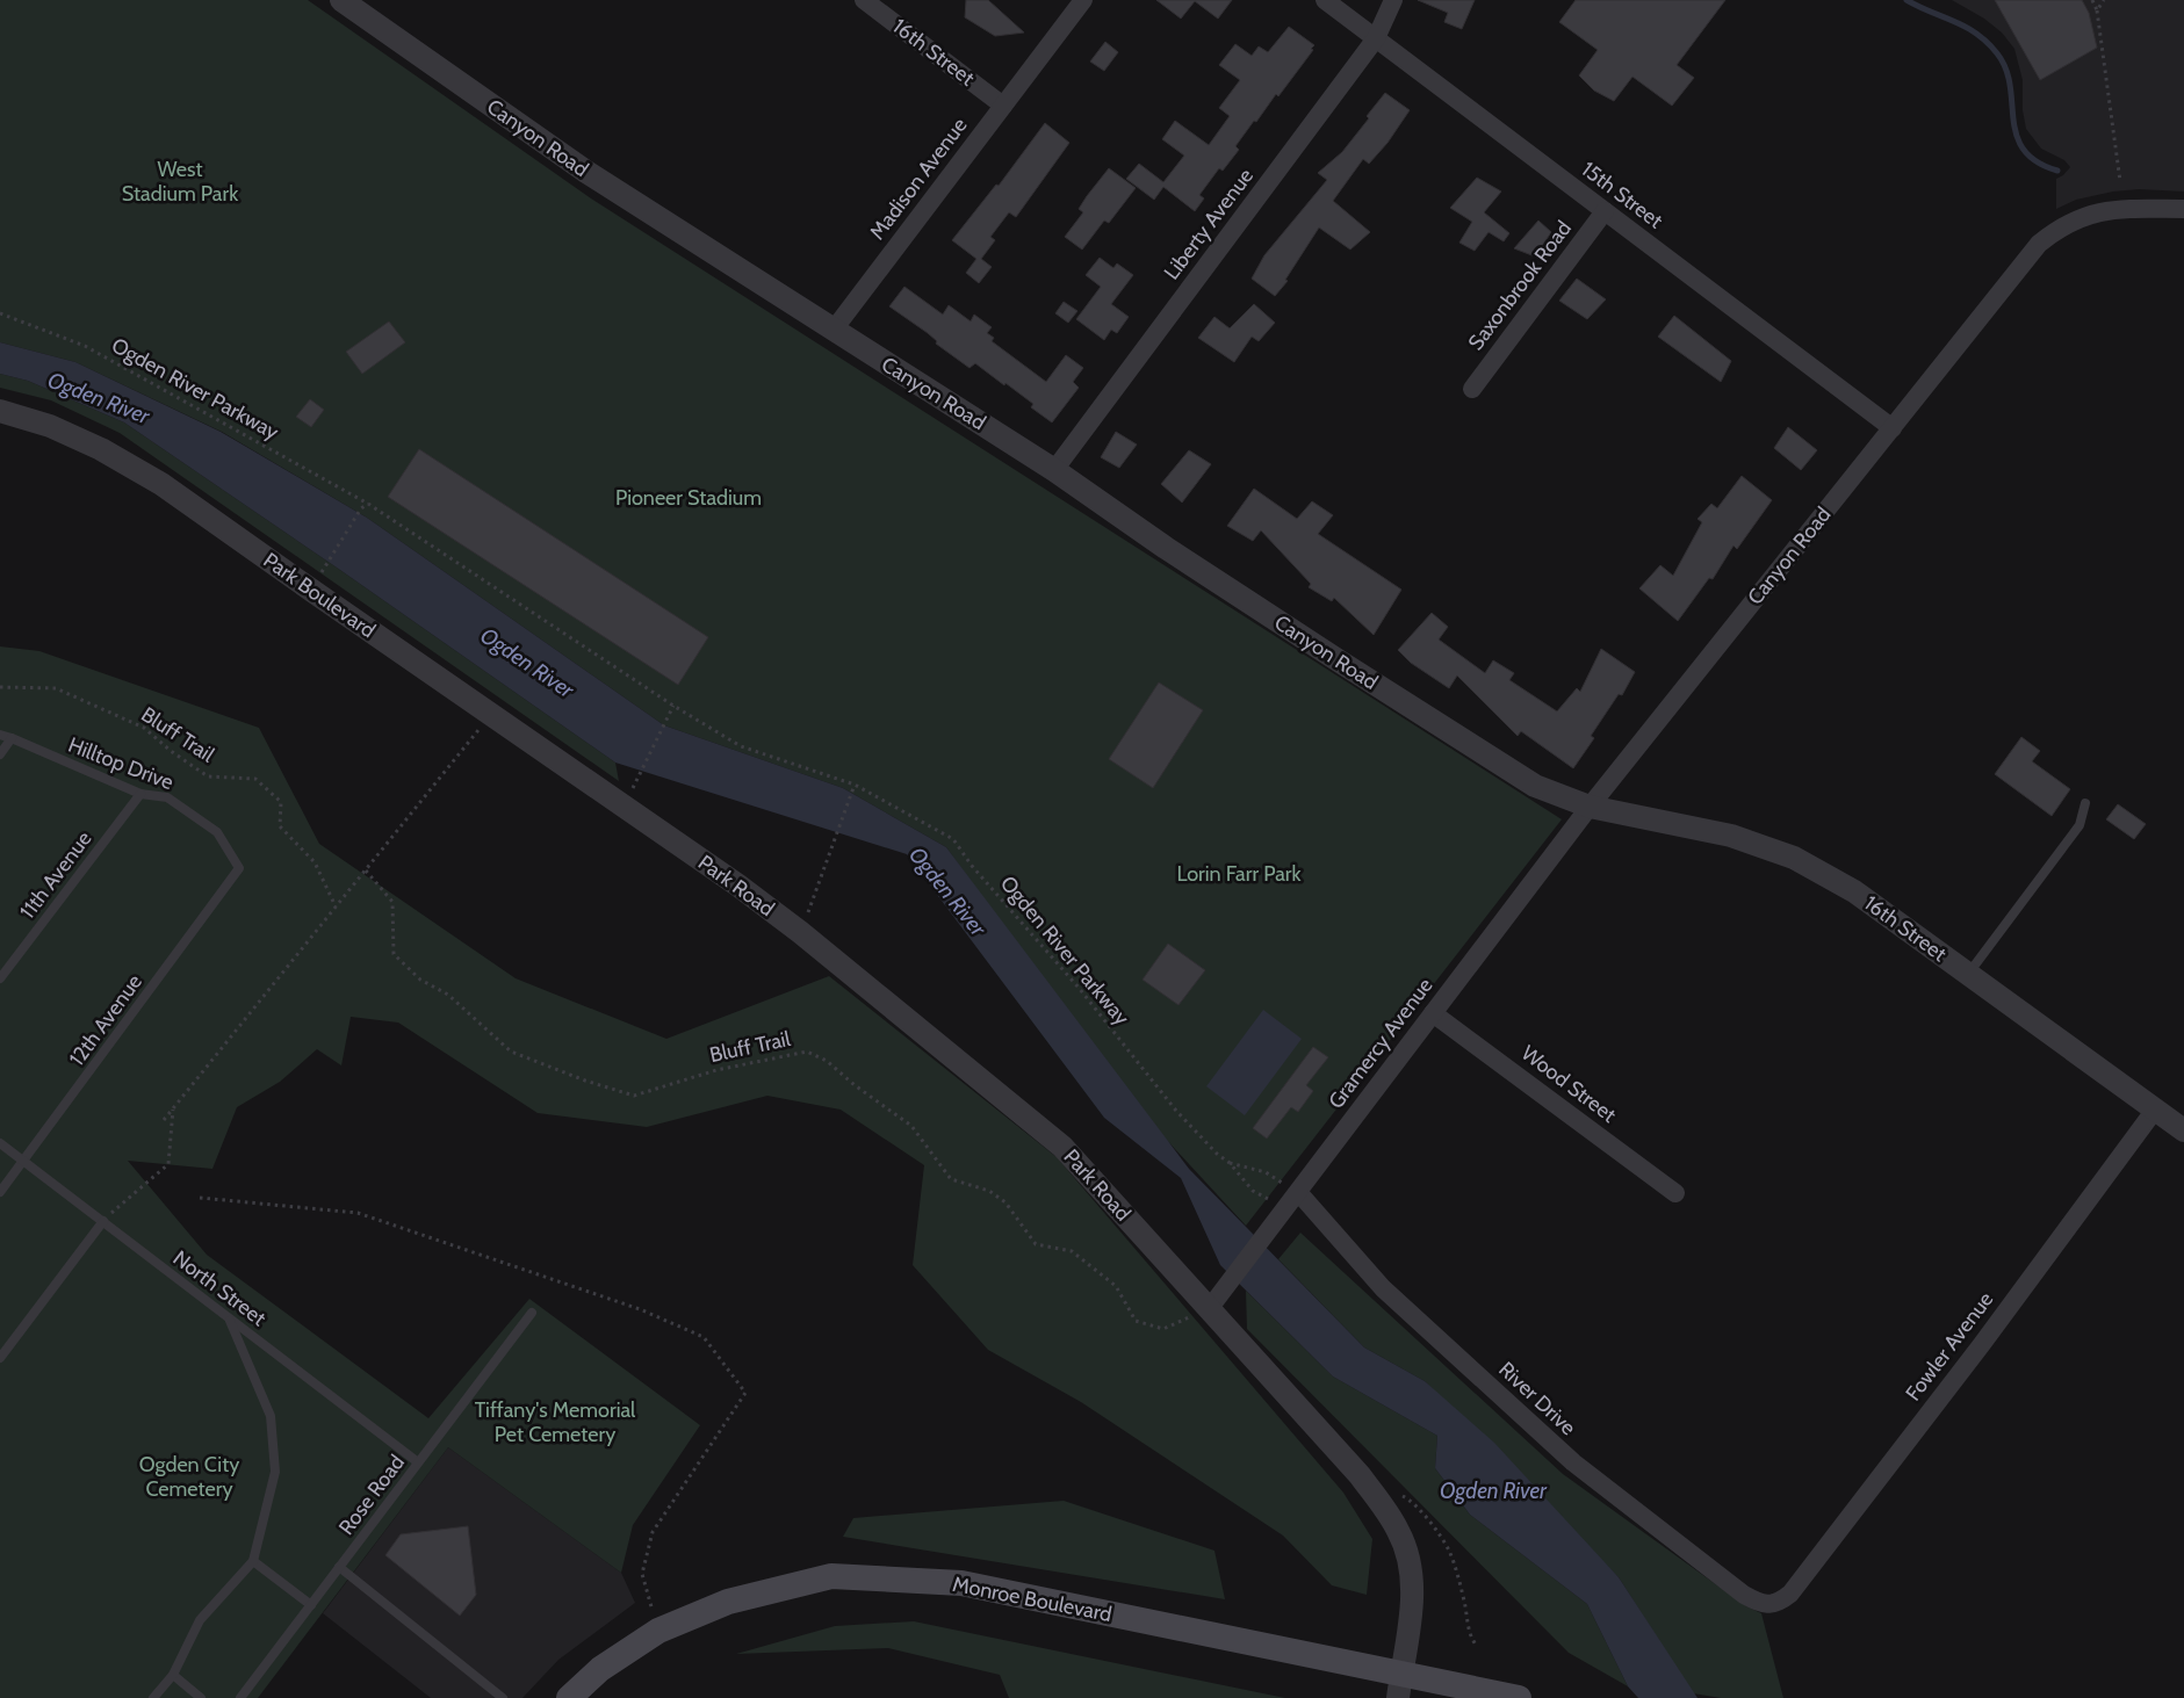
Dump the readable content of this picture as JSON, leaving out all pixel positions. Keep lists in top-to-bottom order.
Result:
{
  "streets": {
    "main road": ["Monroe Boulevard"],
    "street": [
      "16th Street",
      "Canyon Road",
      "Madison Avenue",
      "15th Street",
      "Liberty Avenue",
      "Saxonbrook Road",
      "Park Boulevard",
      "Park Road",
      "Gramercy Avenue",
      "Wood Street",
      "Fowler Avenue",
      "River Drive"
    ],
    "lane": [
      "Hilltop Drive",
      "11th Avenue",
      "12th Avenue",
      "North Street",
      "Rose Road"
    ],
    "path": ["Ogden River Parkway", "Bluff Trail"]
  },
  "crossings": [
    ["16th Street", "Canyon Road"],
    ["16th Street", "Madison Avenue"],
    ["16th Street", "Gramercy Avenue"],
    ["16th Street", "Fowler Avenue"],
    ["Canyon Road", "Madison Avenue"],
    ["Canyon Road", "15th Street"],
    ["Canyon Road", "Liberty Avenue"],
    ["Canyon Road", "Gramercy Avenue"],
    ["15th Street", "Liberty Avenue"],
    ["15th Street", "Saxonbrook Road"],
    ["Park Boulevard", "Park Road"],
    ["Bluff Trail", "Park Road"],
    ["Bluff Trail", "Gramercy Avenue"],
    ["Hilltop Drive", "11th Avenue"],
    ["Hilltop Drive", "12th Avenue"],
    ["Park Road", "Gramercy Avenue"],
    ["Park Road", "Monroe Boulevard"],
    ["12th Avenue", "North Street"],
    ["Gramercy Avenue", "Wood Street"],
    ["Gramercy Avenue", "River Drive"],
    ["North Street", "Rose Road"],
    ["Fowler Avenue", "River Drive"]
  ],
  "water": ["Ogden River"],
  "parks": [
    "West Stadium Park",
    "Pioneer Stadium",
    "Lorin Farr Park",
    "Tiffany's Memorial Pet Cemetery",
    "Ogden City Cemetery"
  ]
}
